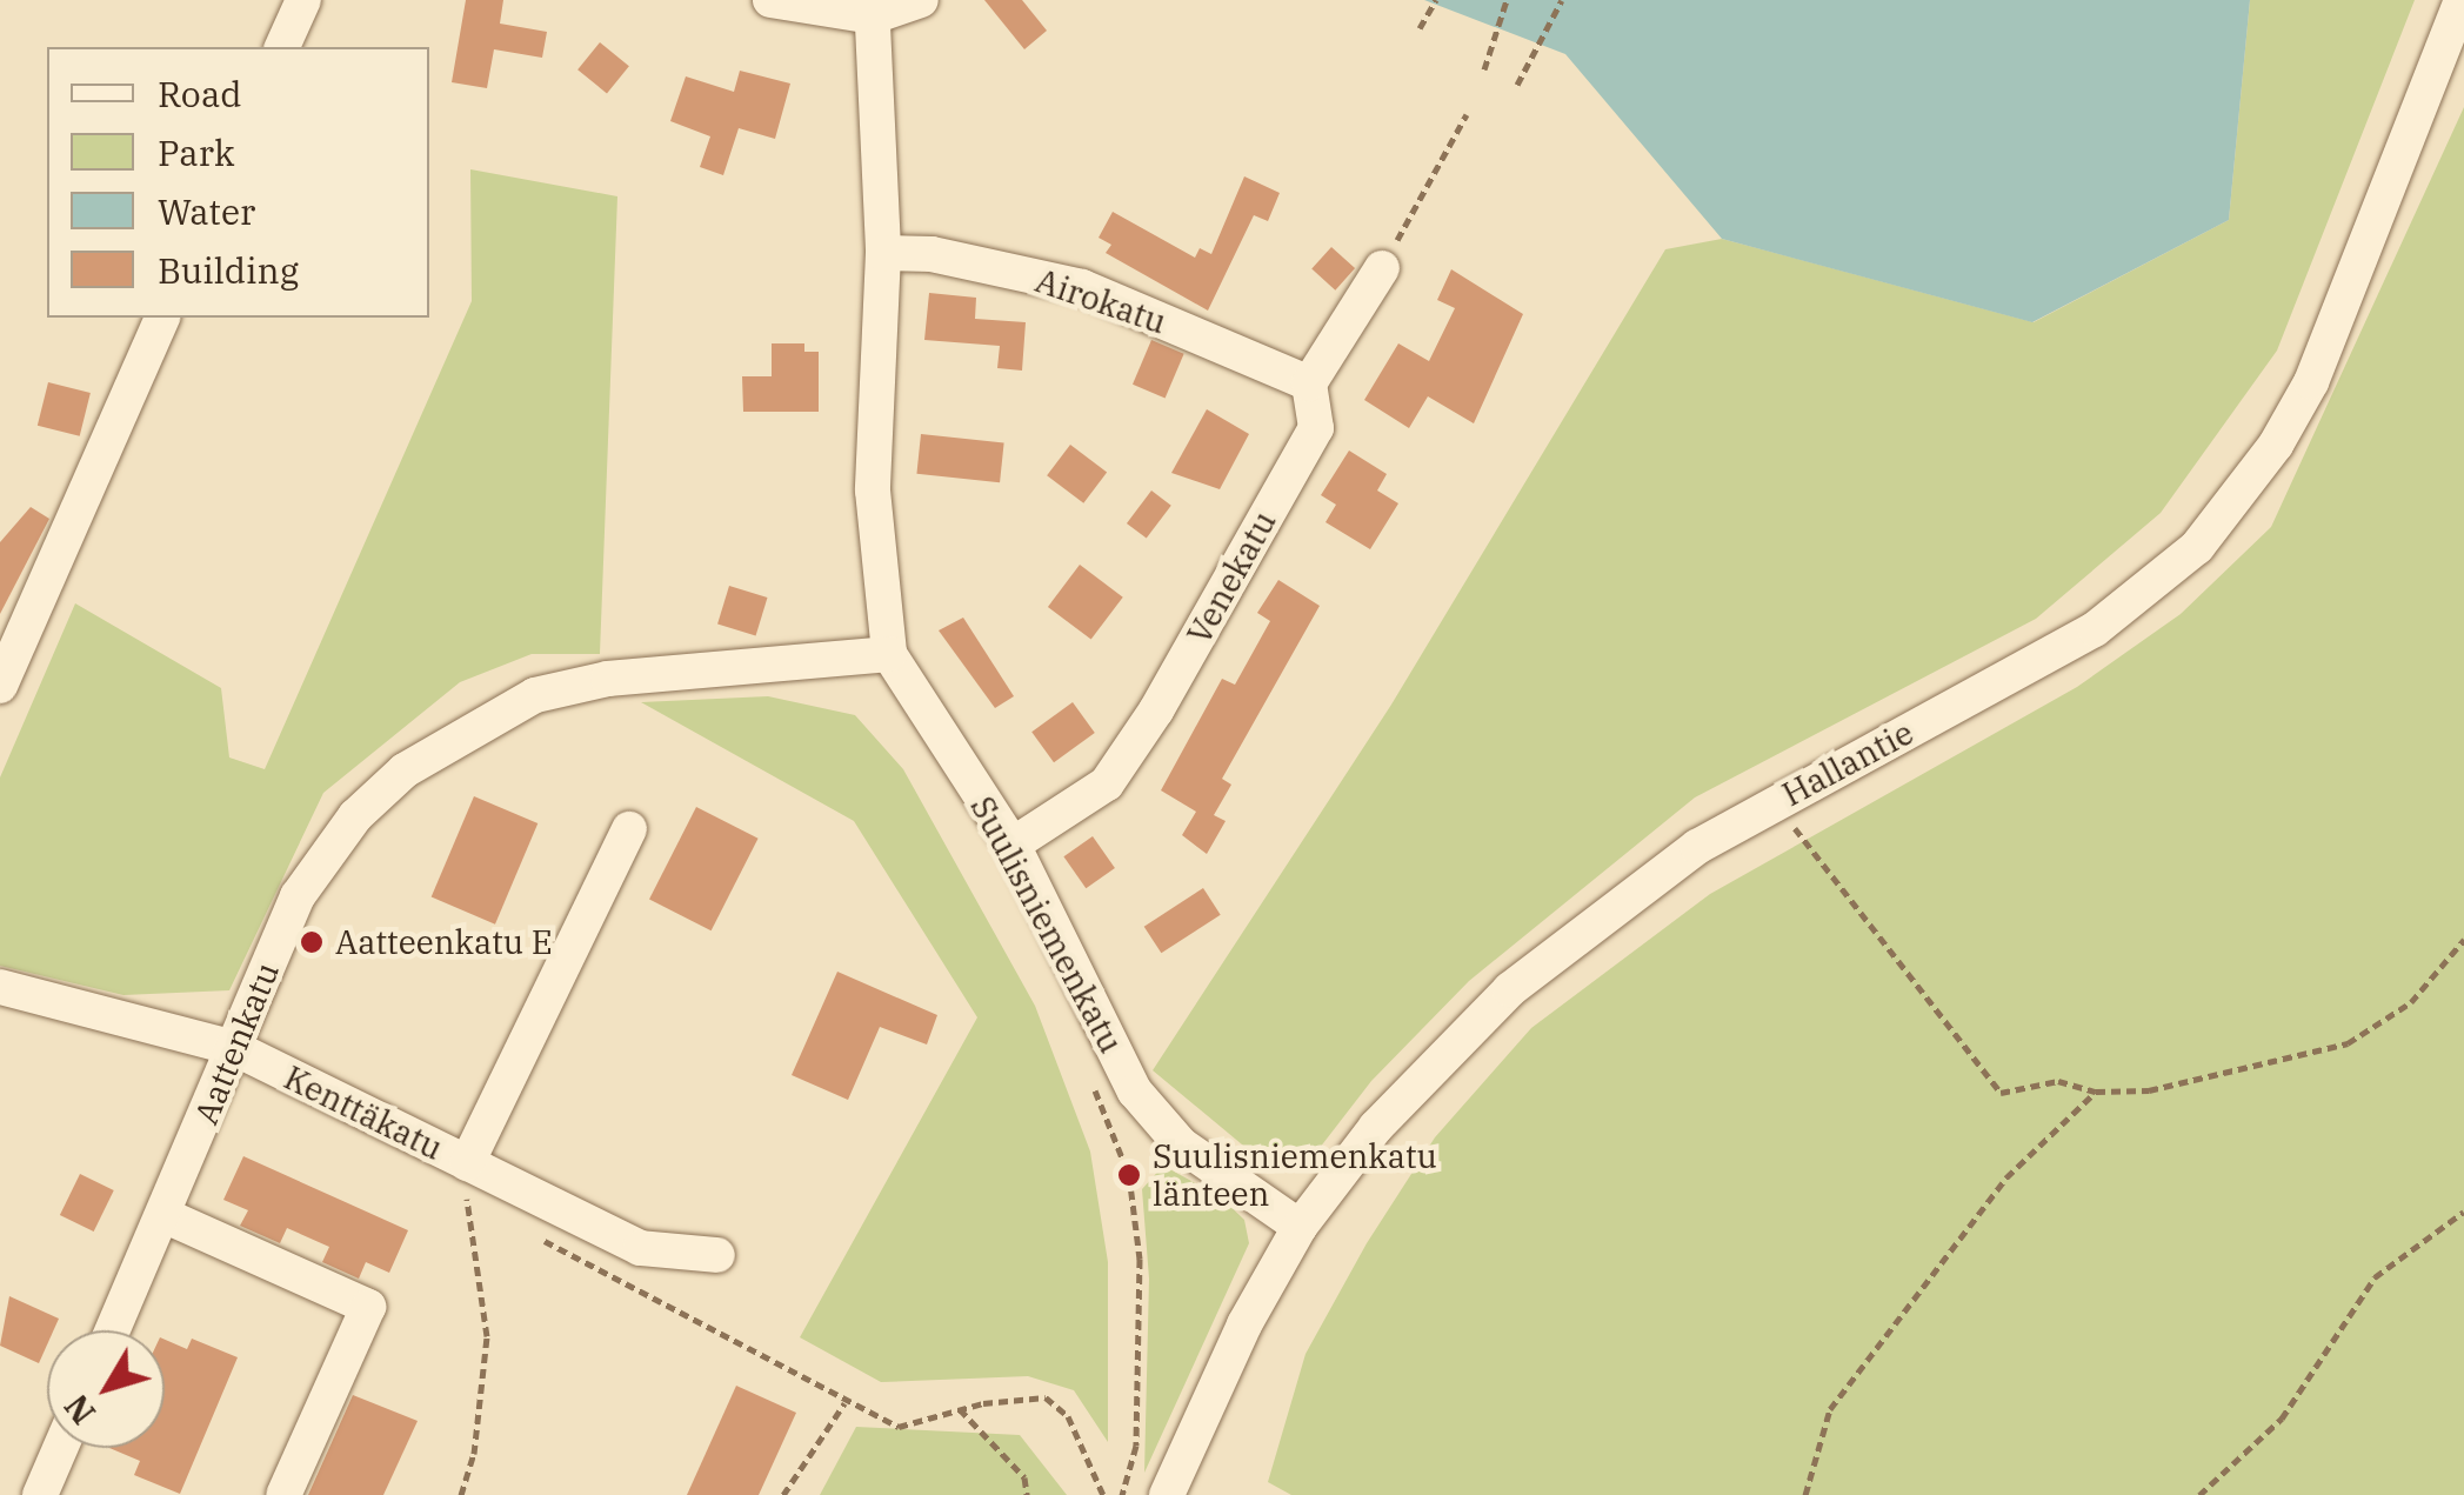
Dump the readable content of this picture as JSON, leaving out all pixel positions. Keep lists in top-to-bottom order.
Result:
{
  "streets": {
    "street": [
      "Airokatu",
      "Venekatu",
      "Hallantie",
      "Suulisniemenkatu",
      "Aattenkatu",
      "Kenttäkatu"
    ]
  },
  "crossings": [
    ["Airokatu", "Venekatu"],
    ["Airokatu", "Suulisniemenkatu"],
    ["Venekatu", "Suulisniemenkatu"],
    ["Hallantie", "Suulisniemenkatu"],
    ["Suulisniemenkatu", "Aattenkatu"],
    ["Aattenkatu", "Kenttäkatu"]
  ],
  "places": ["Aatteenkatu E", "Suulisniemenkatu länteen"],
  "legend": [
    "Road",
    "Park",
    "Water",
    "Building"
  ],
  "north": "bottom left"
}
